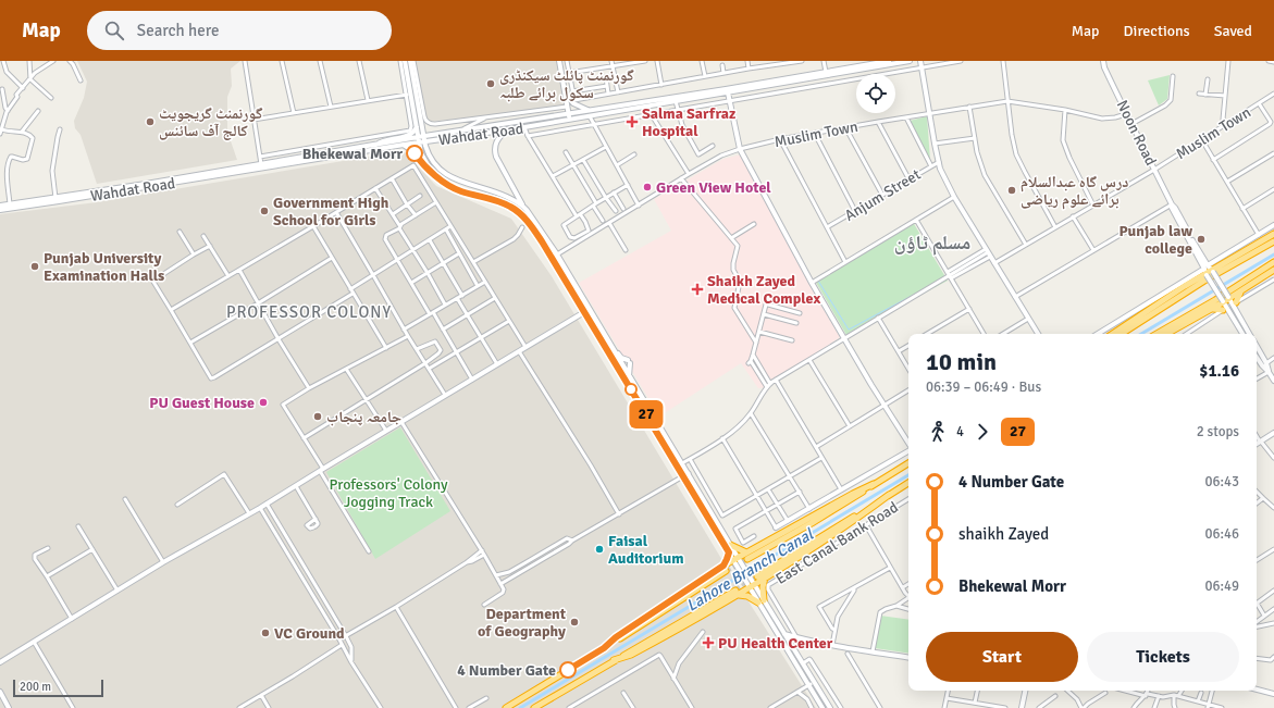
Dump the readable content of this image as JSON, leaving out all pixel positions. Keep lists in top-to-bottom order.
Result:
{
  "streets": {
    "main road": ["Noon Road", "Wahdat Road"],
    "street": ["Muslim Town", "Anjum Street", "East Canal Bank Road"]
  },
  "crossings": [
    ["Noon Road", "Muslim Town"]
  ],
  "districts": ["مسلم ٹاؤن", "PROFESSOR COLONY"],
  "water": ["Lahore Branch Canal"],
  "parks": ["Professors' Colony Jogging Track"],
  "places": {
    "other": [
      "گورنمنٹ پائلٹ سیکنڈری سکول برائے طلبہ",
      "گورنمنٹ گریجویٹ کالج آف سائنس",
      "Bhekewal Morr",
      "Green View Hotel",
      "درس گاہ عبدالسلام برائے علوم ریاضی",
      "Government High School for Girls",
      "Punjab law college",
      "Punjab University Examination Halls",
      "PU Guest House",
      "جامعہ پنجاب",
      "Faisal Auditorium",
      "Department of Geography",
      "VC Ground",
      "4 Number Gate"
    ],
    "health": ["Salma Sarfraz Hospital", "Shaikh Zayed Medical Complex", "PU Health Center"]
  },
  "lines": ["bus line 27"],
  "scale_bar": "200 m",
  "page": {
    "header": "Map",
    "search": "Search here",
    "nav": ["Map", "Directions", "Saved"],
    "on_map": "27",
    "heading": ["10 min", "06:39 – 06:49 · Bus", "$1.16"],
    "legs": ["4", "27", "2 stops"],
    "list": [
      {
        "name": "4 Number Gate",
        "value": "06:43"
      },
      {
        "name": "shaikh Zayed",
        "value": "06:46"
      },
      {
        "name": "Bhekewal Morr",
        "value": "06:49"
      }
    ],
    "buttons": ["Start", "Tickets"],
    "scale": "200 m"
  }
}
